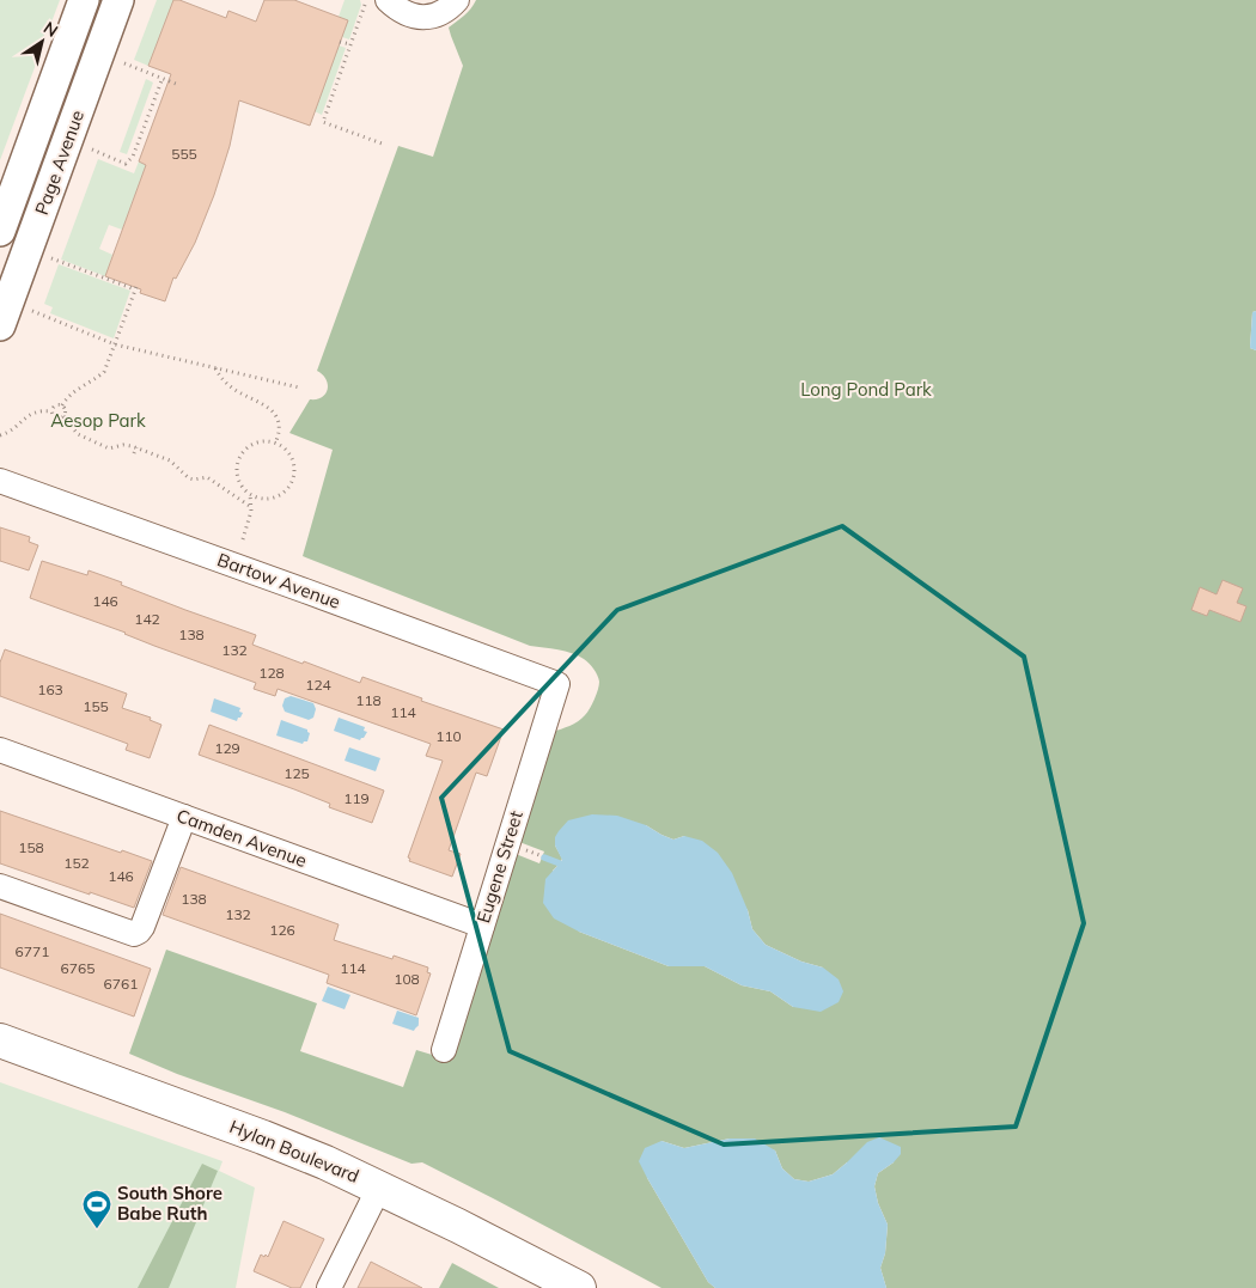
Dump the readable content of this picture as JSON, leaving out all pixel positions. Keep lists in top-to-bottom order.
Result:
{
  "streets": {
    "main road": ["Hylan Boulevard"],
    "street": [
      "Page Avenue",
      "Bartow Avenue",
      "Camden Avenue",
      "Eugene Street"
    ]
  },
  "crossings": [
    ["Bartow Avenue", "Eugene Street"],
    ["Camden Avenue", "Eugene Street"]
  ],
  "parks": ["Long Pond Park", "Aesop Park"],
  "places": {
    "sports": ["South Shore Babe Ruth"]
  },
  "house_numbers": [
    "555",
    "146",
    "142",
    "138",
    "132",
    "128",
    "124",
    "163",
    "118",
    "155",
    "114",
    "110",
    "129",
    "125",
    "119",
    "158",
    "152",
    "146",
    "138",
    "132",
    "126",
    "6771",
    "6765",
    "114",
    "108",
    "6761"
  ],
  "north": "top right"
}
